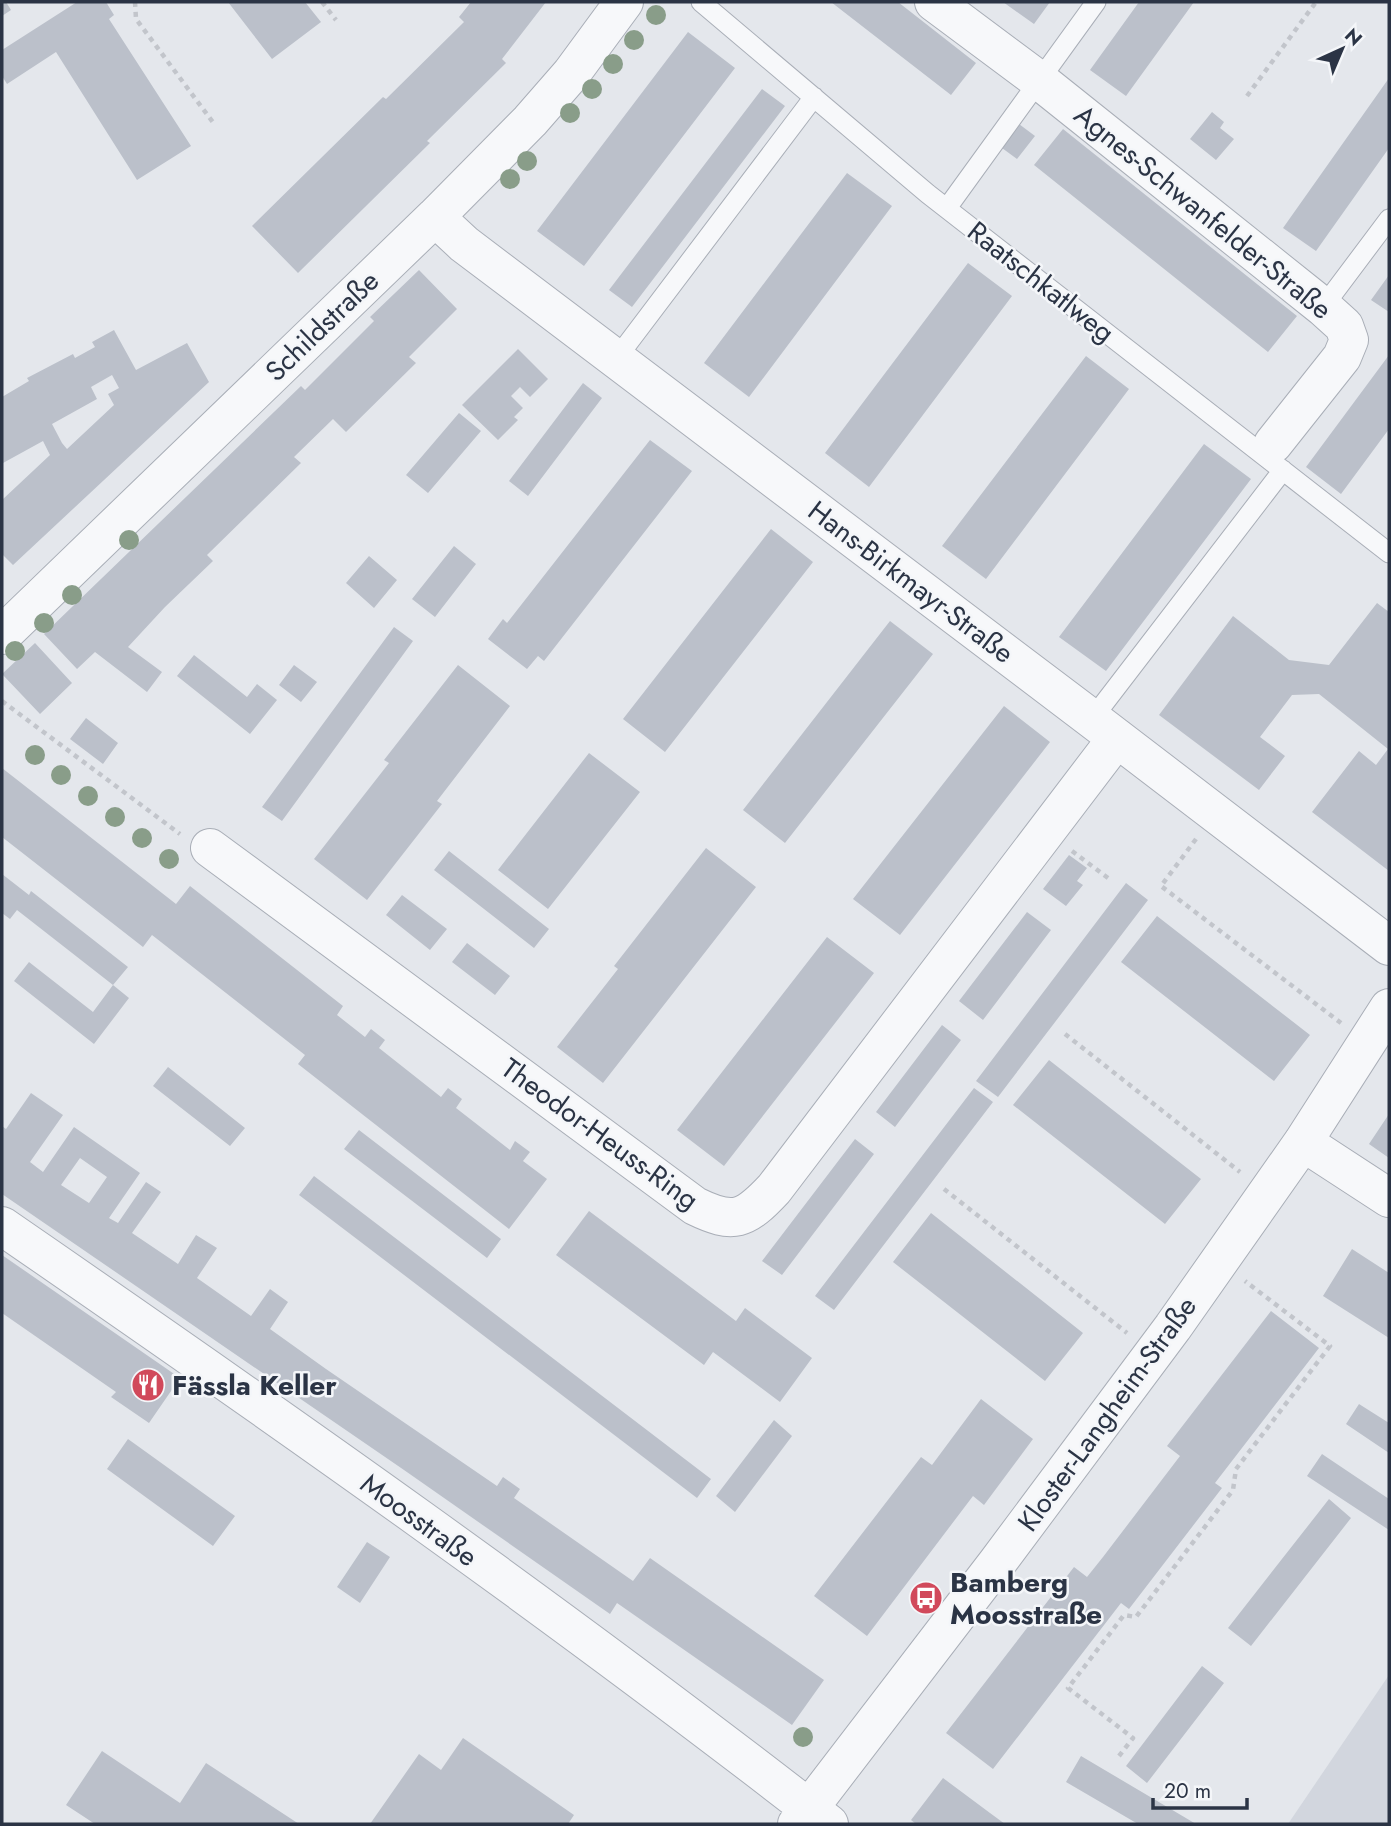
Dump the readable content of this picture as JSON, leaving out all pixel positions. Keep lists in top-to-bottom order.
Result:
{
  "streets": {
    "street": [
      "Agnes-Schwanfelder-Straße",
      "Schildstraße",
      "Hans-Birkmayr-Straße",
      "Theodor-Heuss-Ring",
      "Kloster-Langheim-Straße",
      "Moosstraße"
    ],
    "lane": ["Raatschkatlweg"]
  },
  "crossings": [
    ["Agnes-Schwanfelder-Straße", "Raatschkatlweg"],
    ["Schildstraße", "Hans-Birkmayr-Straße"],
    ["Hans-Birkmayr-Straße", "Theodor-Heuss-Ring"],
    ["Kloster-Langheim-Straße", "Moosstraße"]
  ],
  "places": {
    "restaurant": ["Fässla Keller"],
    "bus stop": ["Bamberg Moosstraße"]
  },
  "scale_bar": "20 m",
  "north": "top right"
}
